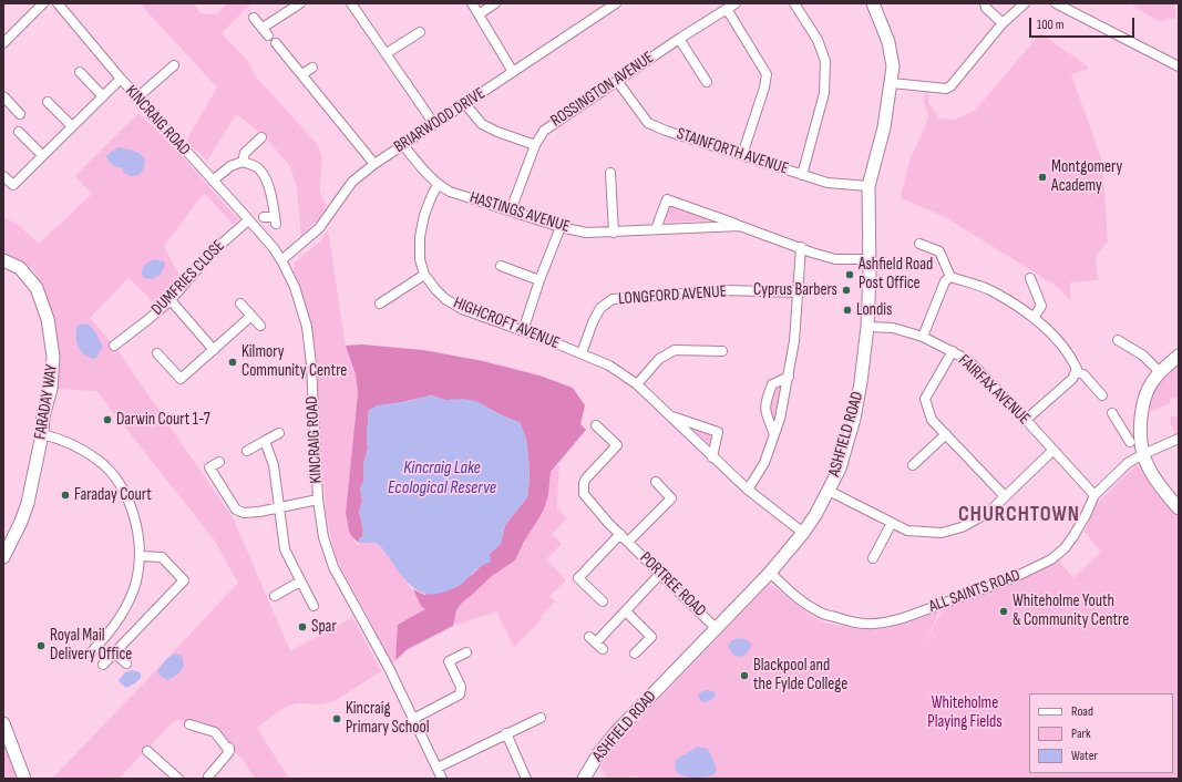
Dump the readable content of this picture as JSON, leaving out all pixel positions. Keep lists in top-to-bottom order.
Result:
{
  "streets": {
    "street": [
      "ROSSINGTON AVENUE",
      "KINCRAIG ROAD",
      "BRIARWOOD DRIVE",
      "STAINFORTH AVENUE",
      "HASTINGS AVENUE",
      "DUMFRIES CLOSE",
      "LONGFORD AVENUE",
      "HIGHCROFT AVENUE",
      "FAIRFAX AVENUE",
      "FARADAY WAY",
      "ASHFIELD ROAD",
      "PORTREE ROAD",
      "ALL SAINTS ROAD"
    ]
  },
  "crossings": [
    ["ROSSINGTON AVENUE", "STAINFORTH AVENUE"],
    ["ROSSINGTON AVENUE", "HASTINGS AVENUE"],
    ["KINCRAIG ROAD", "BRIARWOOD DRIVE"],
    ["KINCRAIG ROAD", "DUMFRIES CLOSE"],
    ["BRIARWOOD DRIVE", "HASTINGS AVENUE"],
    ["STAINFORTH AVENUE", "ASHFIELD ROAD"],
    ["HASTINGS AVENUE", "HIGHCROFT AVENUE"],
    ["HASTINGS AVENUE", "ASHFIELD ROAD"],
    ["LONGFORD AVENUE", "HIGHCROFT AVENUE"],
    ["HIGHCROFT AVENUE", "ASHFIELD ROAD"],
    ["FAIRFAX AVENUE", "ASHFIELD ROAD"],
    ["FAIRFAX AVENUE", "ALL SAINTS ROAD"],
    ["ASHFIELD ROAD", "PORTREE ROAD"],
    ["ASHFIELD ROAD", "ALL SAINTS ROAD"]
  ],
  "districts": ["CHURCHTOWN"],
  "water": ["Kincraig Lake Ecological Reserve"],
  "parks": ["Whiteholme Playing Fields"],
  "places": [
    "Montgomery Academy",
    "Ashfield Road Post Office",
    "Cyprus Barbers",
    "Londis",
    "Kilmory Community Centre",
    "Darwin Court 1-7",
    "Faraday Court",
    "Whiteholme Youth & Community Centre",
    "Spar",
    "Royal Mail Delivery Office",
    "Blackpool and the Fylde College",
    "Kincraig Primary School"
  ],
  "legend": ["Road", "Park", "Water"],
  "scale_bar": "100 m"
}
